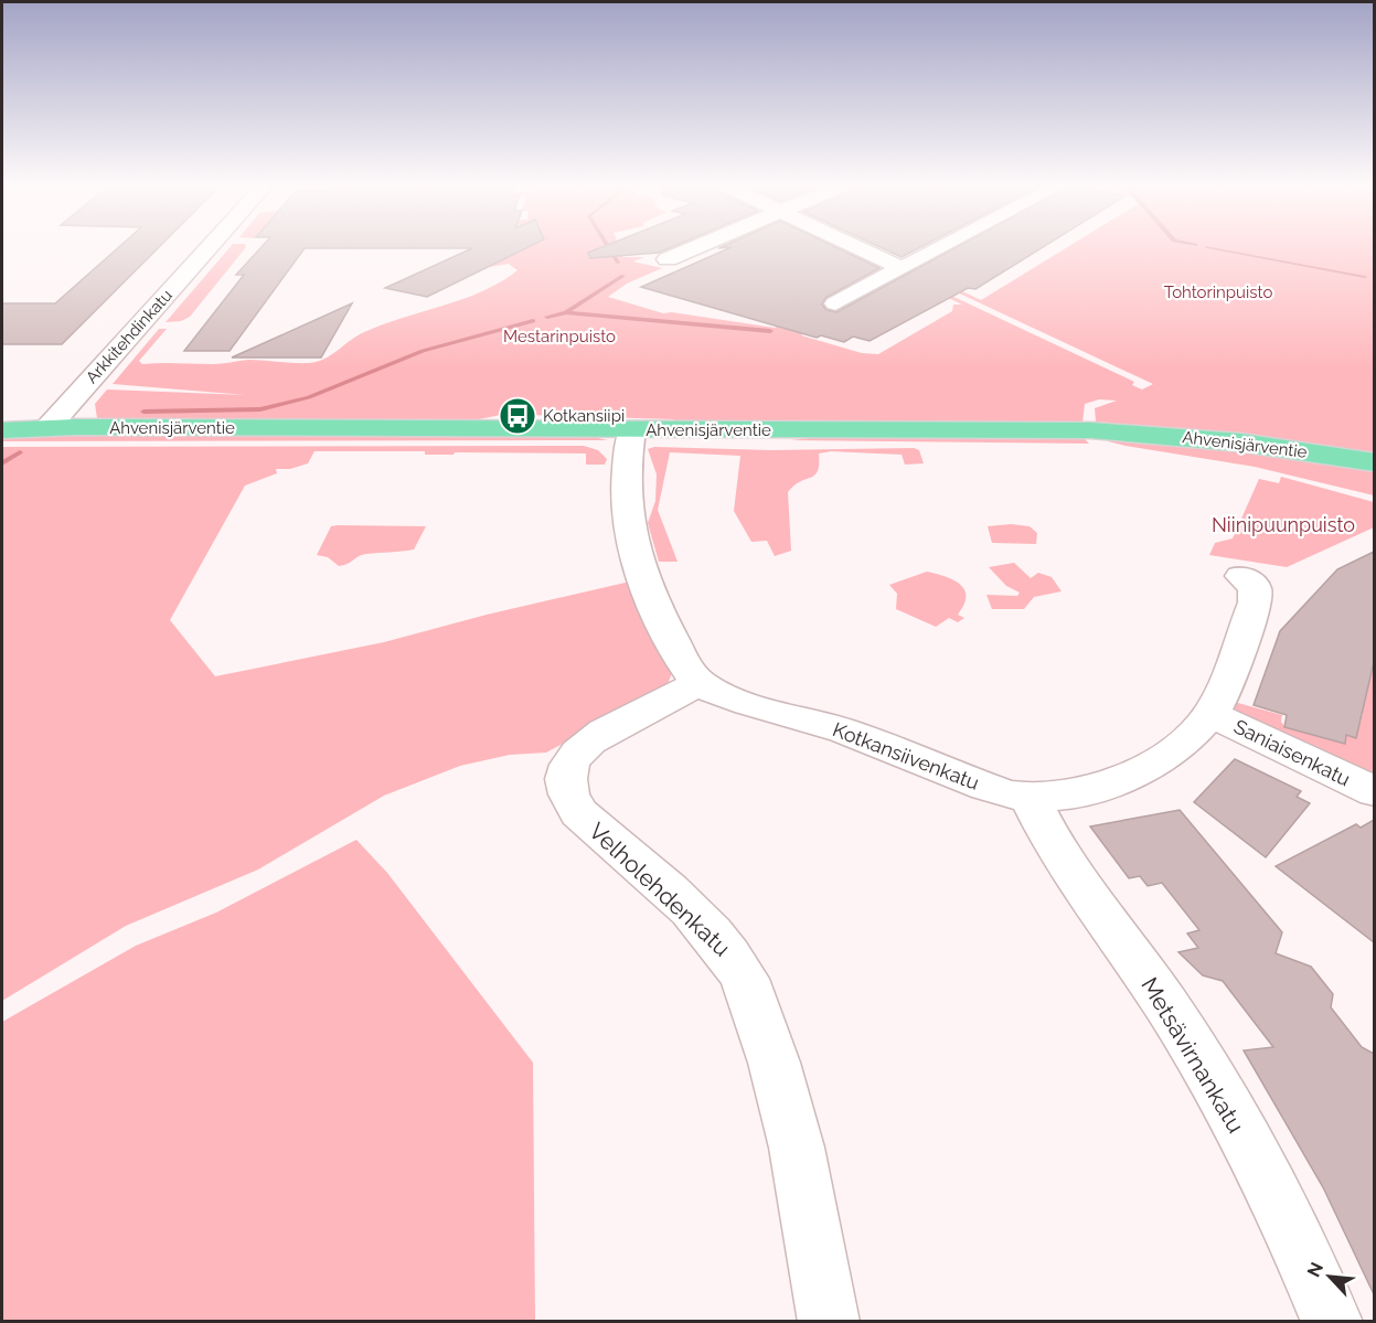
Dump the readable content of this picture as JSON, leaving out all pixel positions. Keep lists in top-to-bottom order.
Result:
{
  "streets": {
    "main road": ["Ahvenisjärventie"],
    "street": [
      "Arkkitehdinkatu",
      "Saniaisenkatu",
      "Kotkansiivenkatu",
      "Velholehdenkatu",
      "Metsävirnankatu"
    ]
  },
  "crossings": [
    ["Arkkitehdinkatu", "Ahvenisjärventie"],
    ["Saniaisenkatu", "Kotkansiivenkatu"],
    ["Kotkansiivenkatu", "Velholehdenkatu"],
    ["Kotkansiivenkatu", "Metsävirnankatu"]
  ],
  "parks": ["Tohtorinpuisto", "Mestarinpuisto", "Niinipuunpuisto"],
  "places": {
    "bus stop": ["Kotkansiipi"]
  },
  "north": "top left"
}
